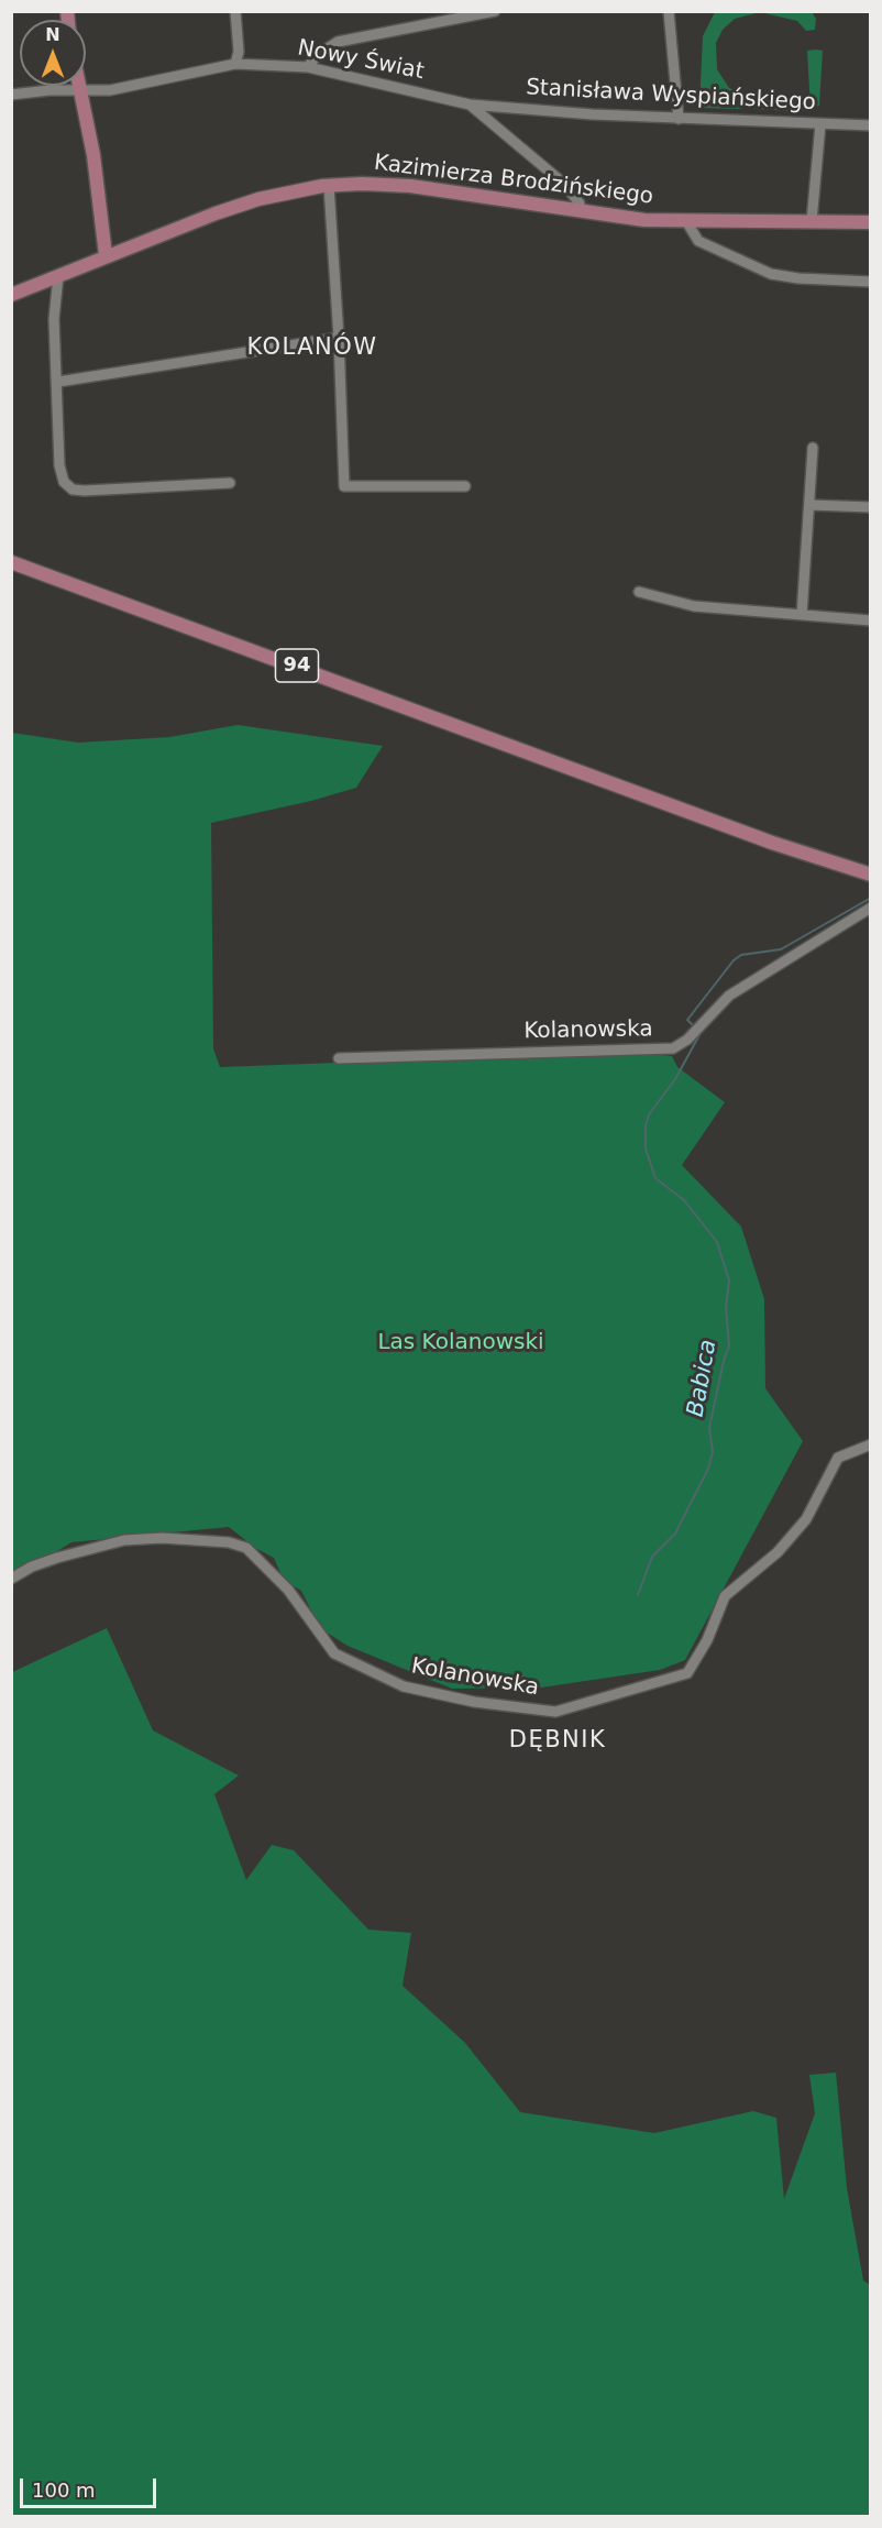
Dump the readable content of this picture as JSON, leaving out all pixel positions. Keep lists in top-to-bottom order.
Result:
{
  "streets": {
    "main road": ["Kazimierza Brodzińskiego", "94"],
    "street": ["Nowy Świat", "Stanisława Wyspiańskiego", "Kolanowska"]
  },
  "crossings": [
    ["Nowy Świat", "Stanisława Wyspiańskiego"],
    ["Nowy Świat", "Kazimierza Brodzińskiego"]
  ],
  "districts": ["KOLANÓW", "DĘBNIK"],
  "water": ["Babica"],
  "parks": ["Las Kolanowski"],
  "scale_bar": "100 m",
  "north": "top"
}
